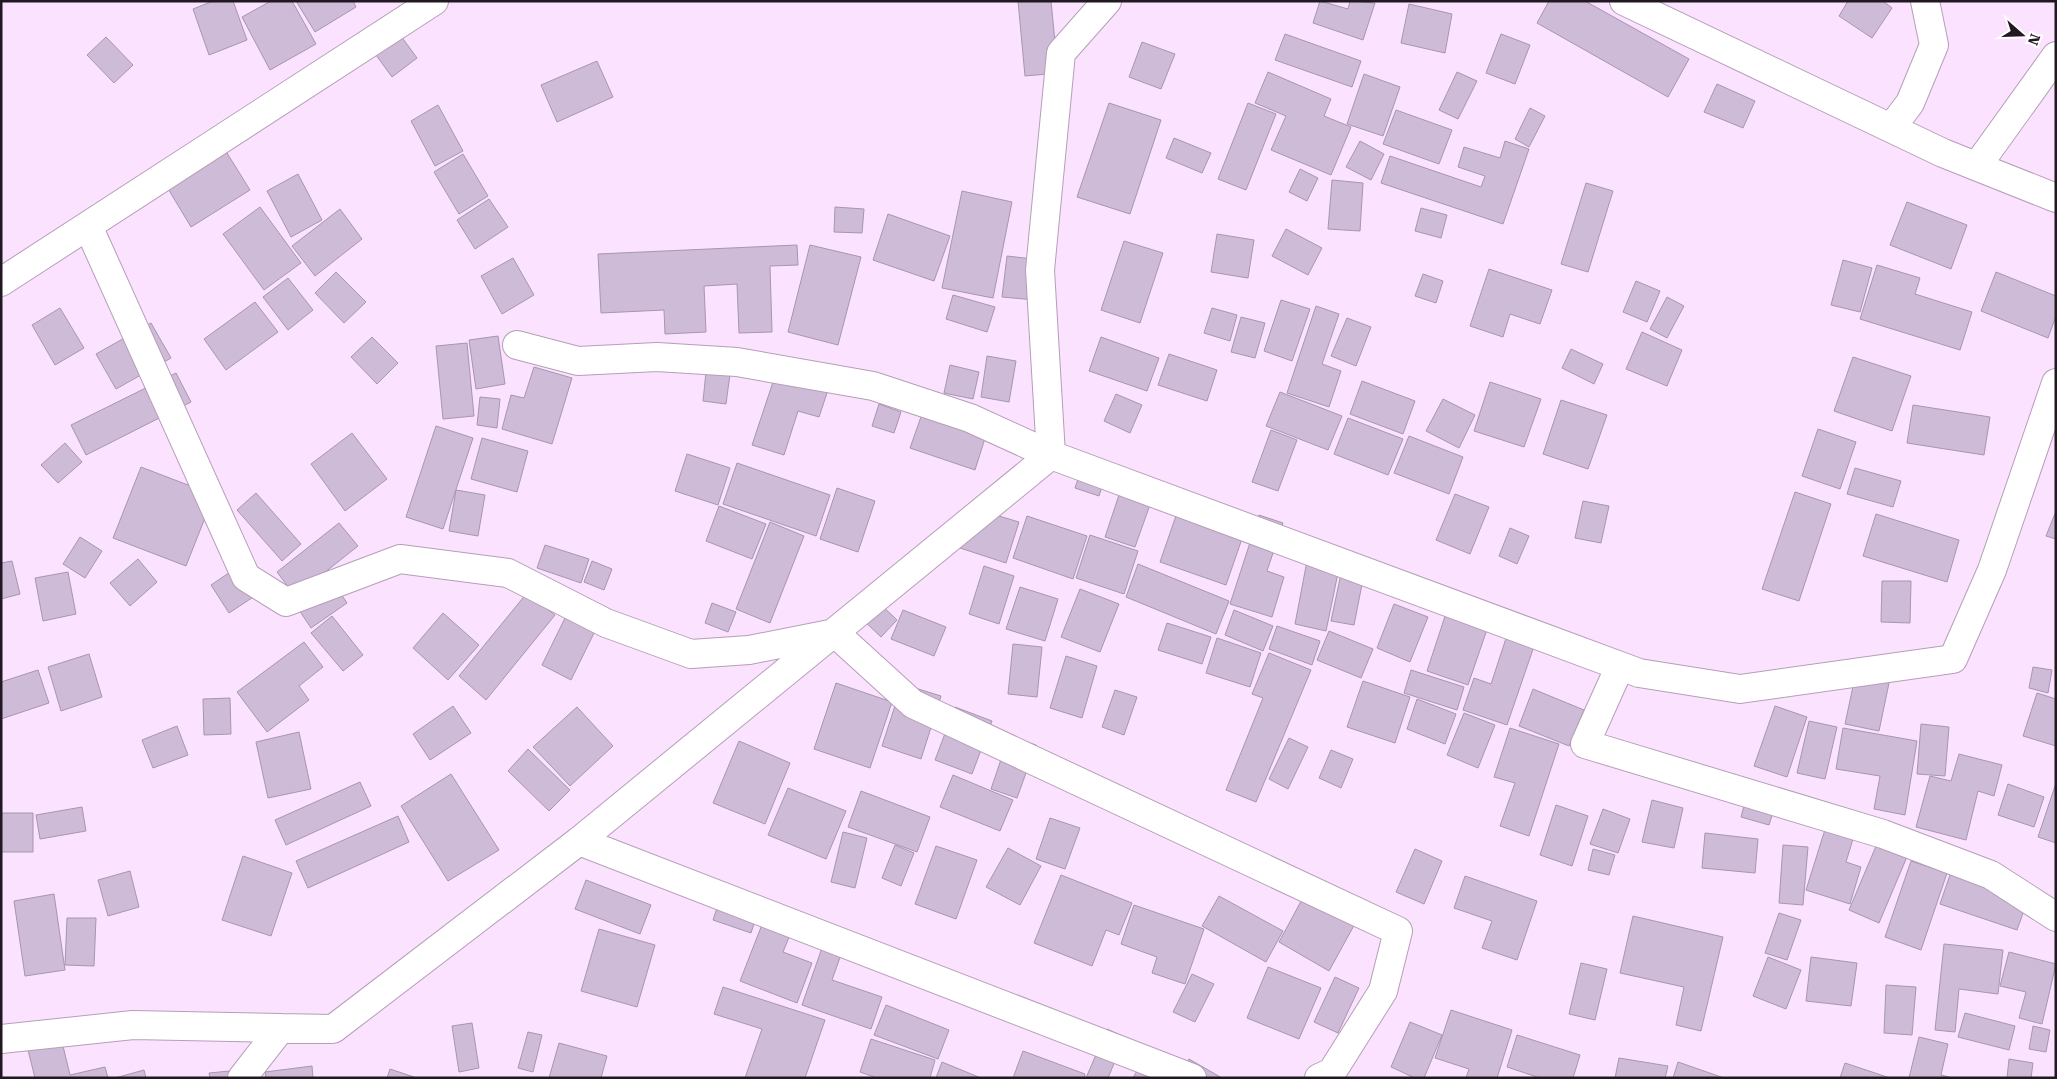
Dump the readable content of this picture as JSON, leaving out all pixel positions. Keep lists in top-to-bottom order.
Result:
{
  "north": "right"
}
